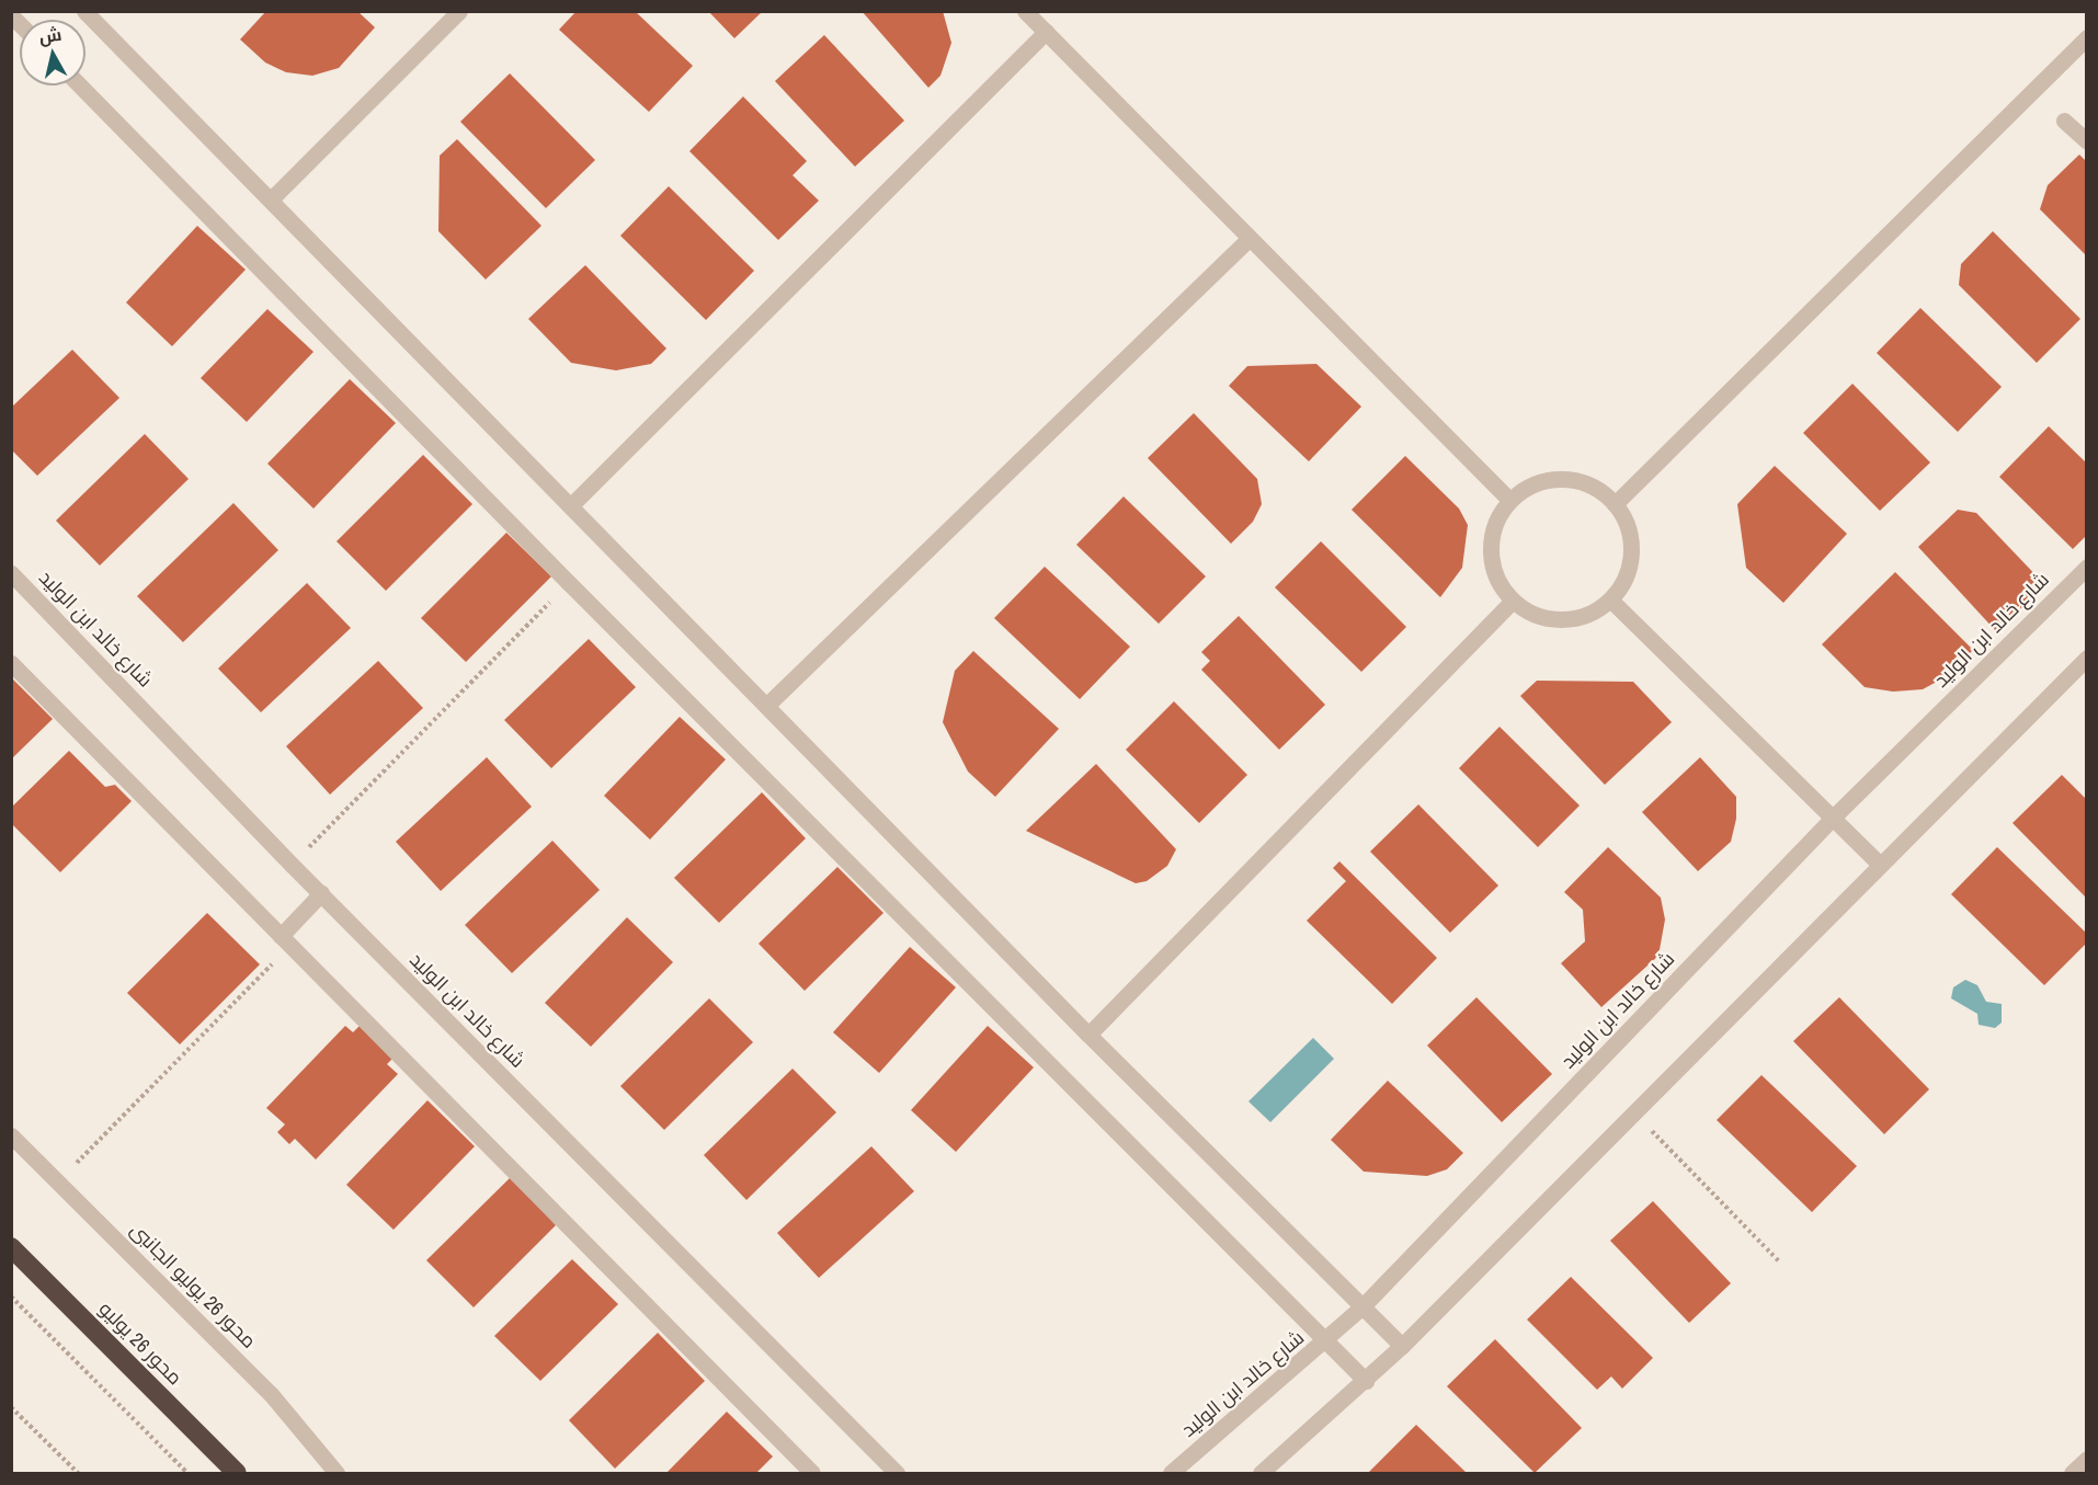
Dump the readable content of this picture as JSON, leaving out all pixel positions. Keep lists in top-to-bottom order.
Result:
{
  "streets": {
    "highway": ["محور 26 يوليو"],
    "street": ["شارع خالد ابن الوليد", "محور 26 يوليو الجانبى"]
  },
  "north": "top"
}
